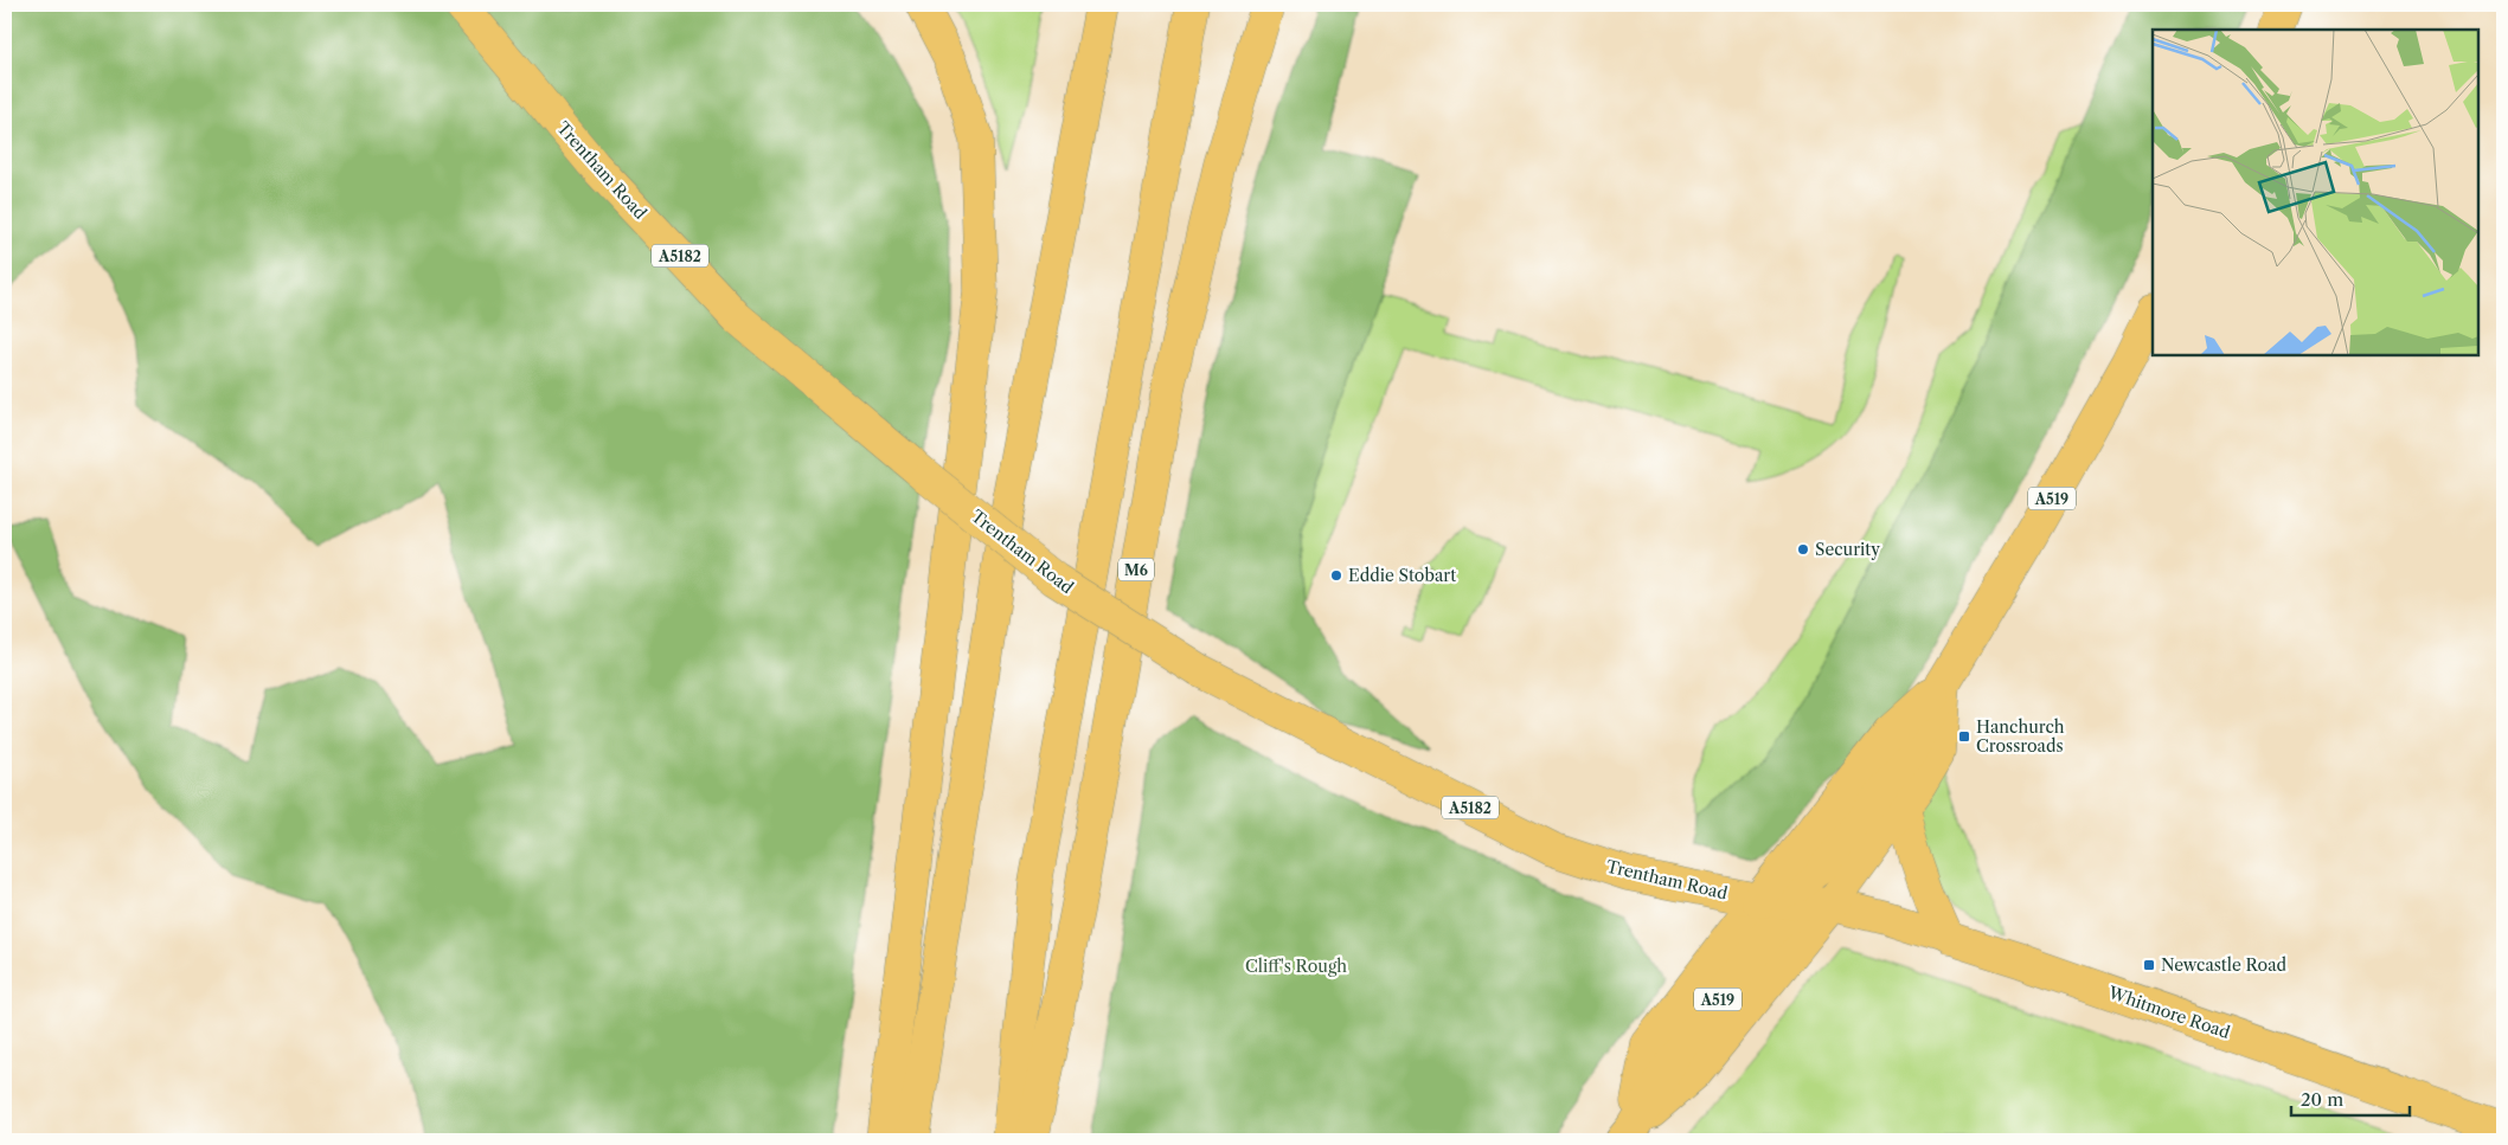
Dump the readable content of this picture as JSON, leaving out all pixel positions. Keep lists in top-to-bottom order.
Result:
{
  "streets": {
    "main road": [
      "Trentham Road",
      "A5182",
      "A519",
      "M6",
      "Whitmore Road"
    ]
  },
  "crossings": [
    ["Trentham Road", "A5182"],
    ["Trentham Road", "A519"],
    ["A5182", "A519"],
    ["A5182", "Whitmore Road"],
    ["A519", "Whitmore Road"]
  ],
  "parks": ["Cliff's Rough"],
  "places": {
    "other": ["Security", "Eddie Stobart"],
    "transit": ["Hanchurch Crossroads", "Newcastle Road"]
  },
  "scale_bar": "20 m"
}
